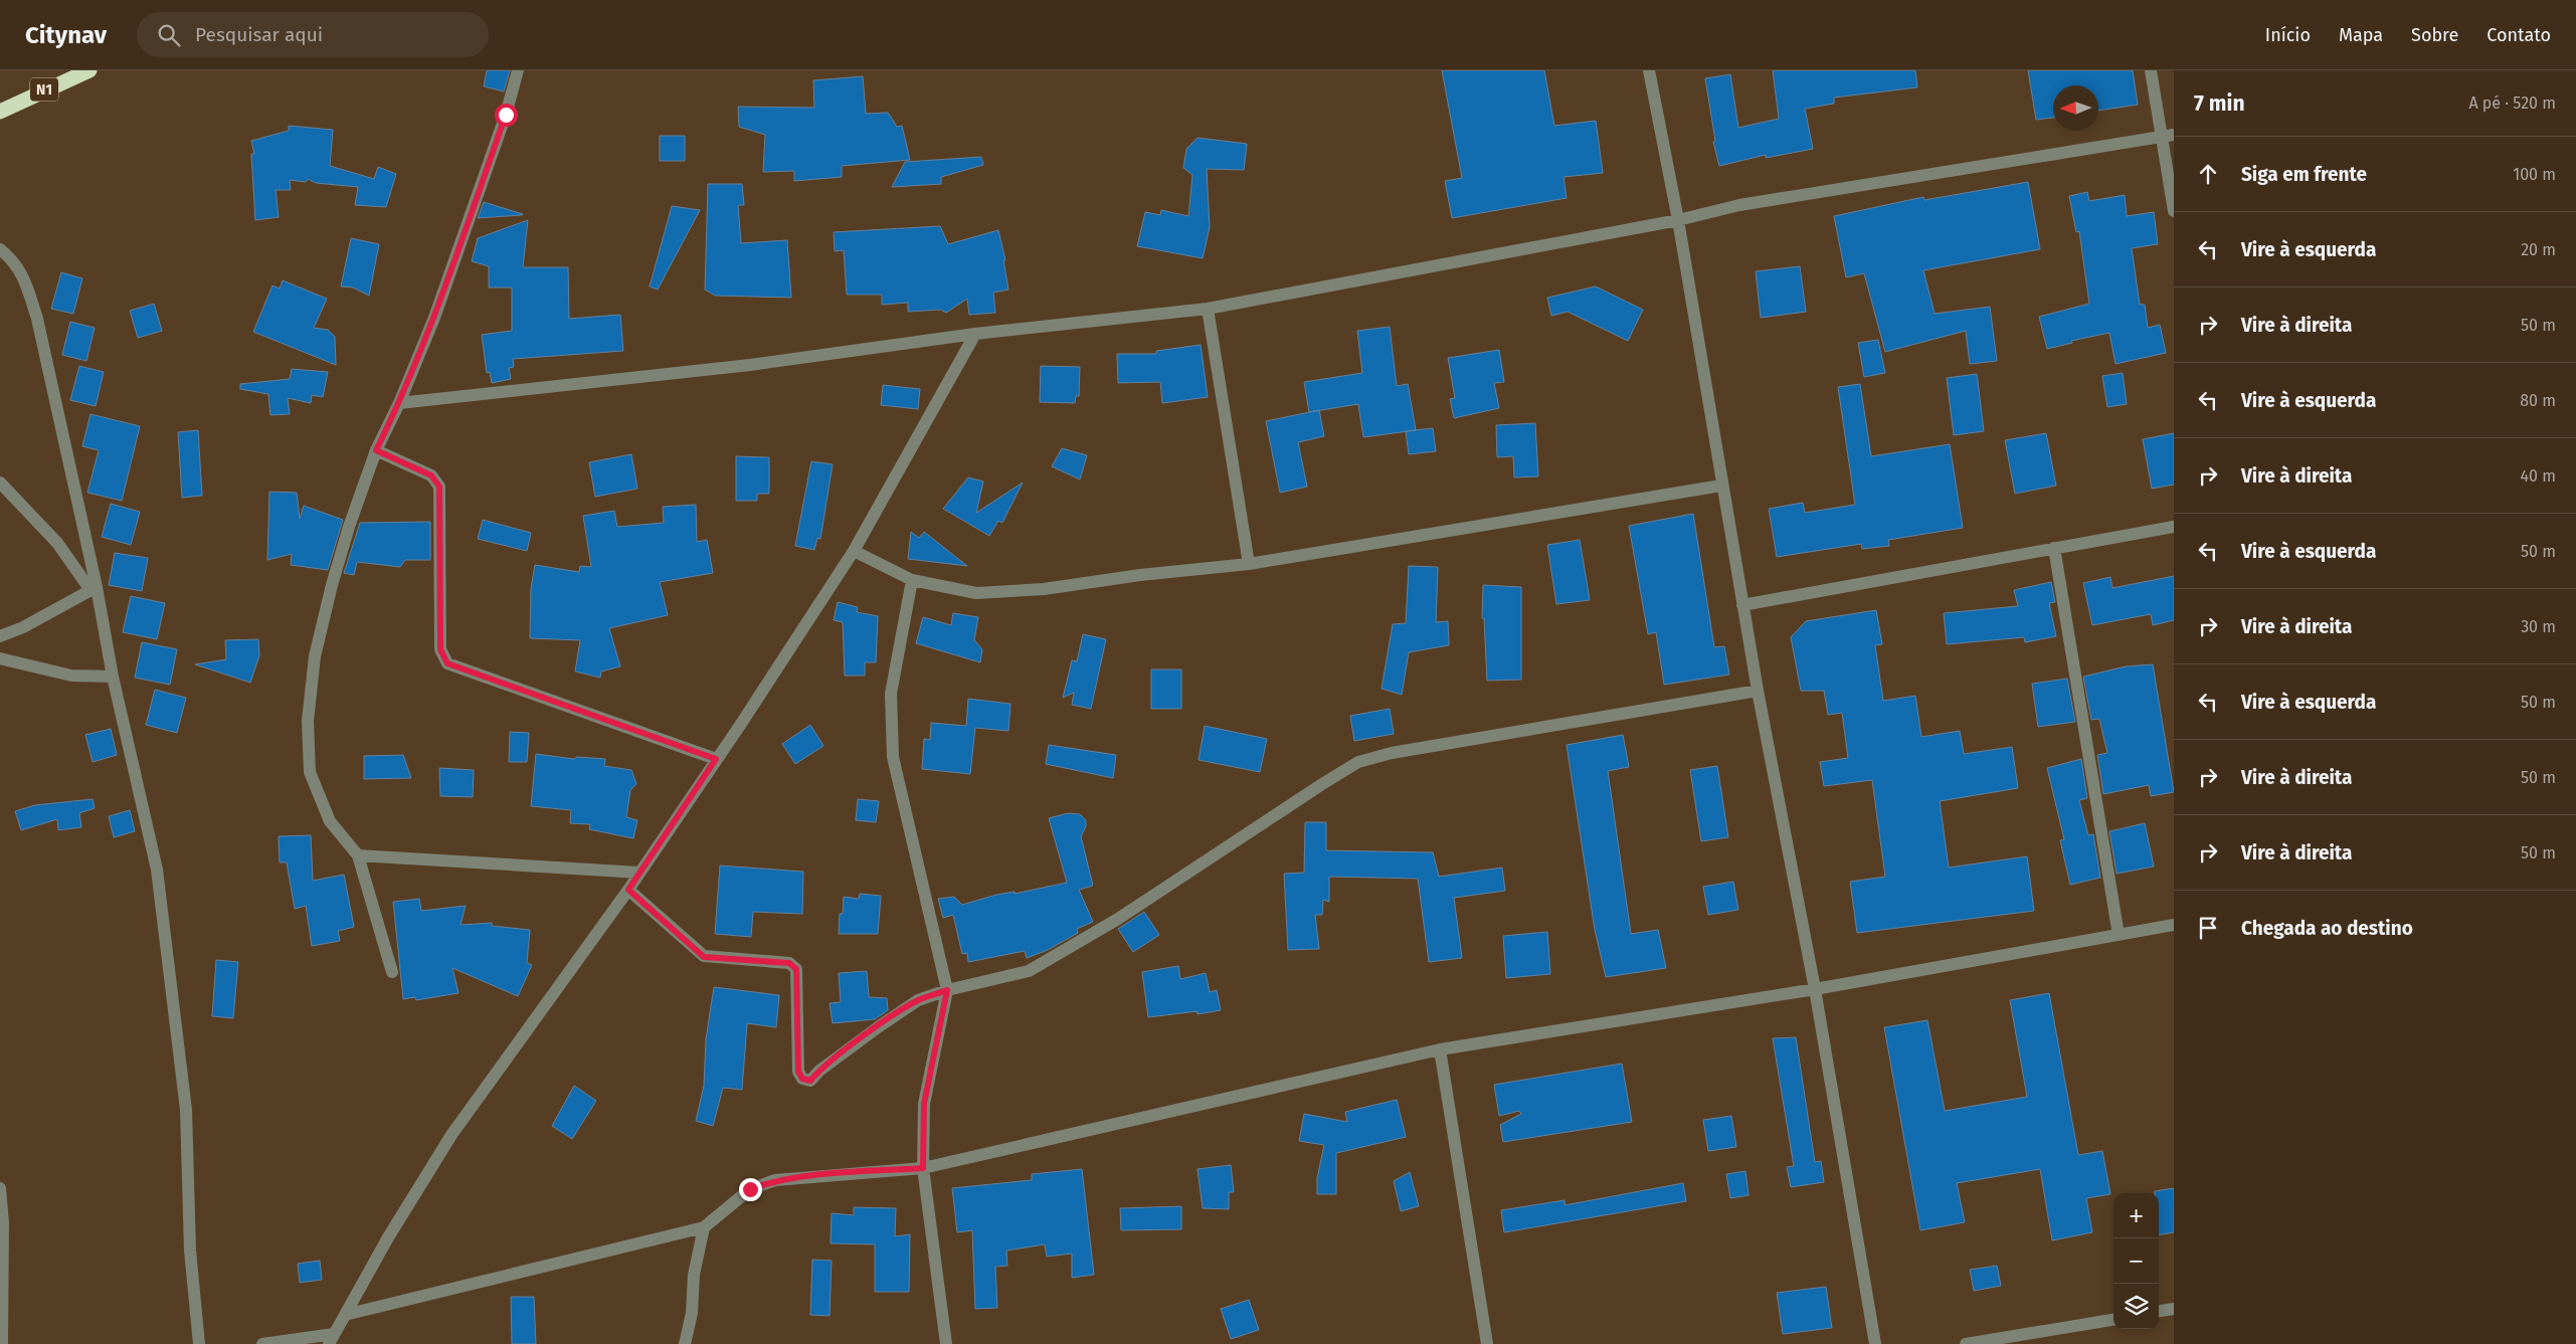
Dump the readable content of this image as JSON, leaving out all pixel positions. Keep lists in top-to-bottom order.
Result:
{
  "streets": {
    "highway": ["N1"]
  },
  "north": "left",
  "page": {
    "header": "Citynav",
    "search": "Pesquisar aqui",
    "nav": [
      "Início",
      "Mapa",
      "Sobre",
      "Contato"
    ],
    "heading": ["7 min", "A pé · 520 m"],
    "list": [
      ["Siga em frente", "100 m"],
      ["Vire à esquerda", "20 m"],
      ["Vire à direita", "50 m"],
      ["Vire à esquerda", "80 m"],
      ["Vire à direita", "40 m"],
      ["Vire à esquerda", "50 m"],
      ["Vire à direita", "30 m"],
      ["Vire à esquerda", "50 m"],
      ["Vire à direita", "50 m"],
      ["Vire à direita", "50 m"],
      "Chegada ao destino"
    ],
    "map_buttons": ["+", "−"]
  }
}
